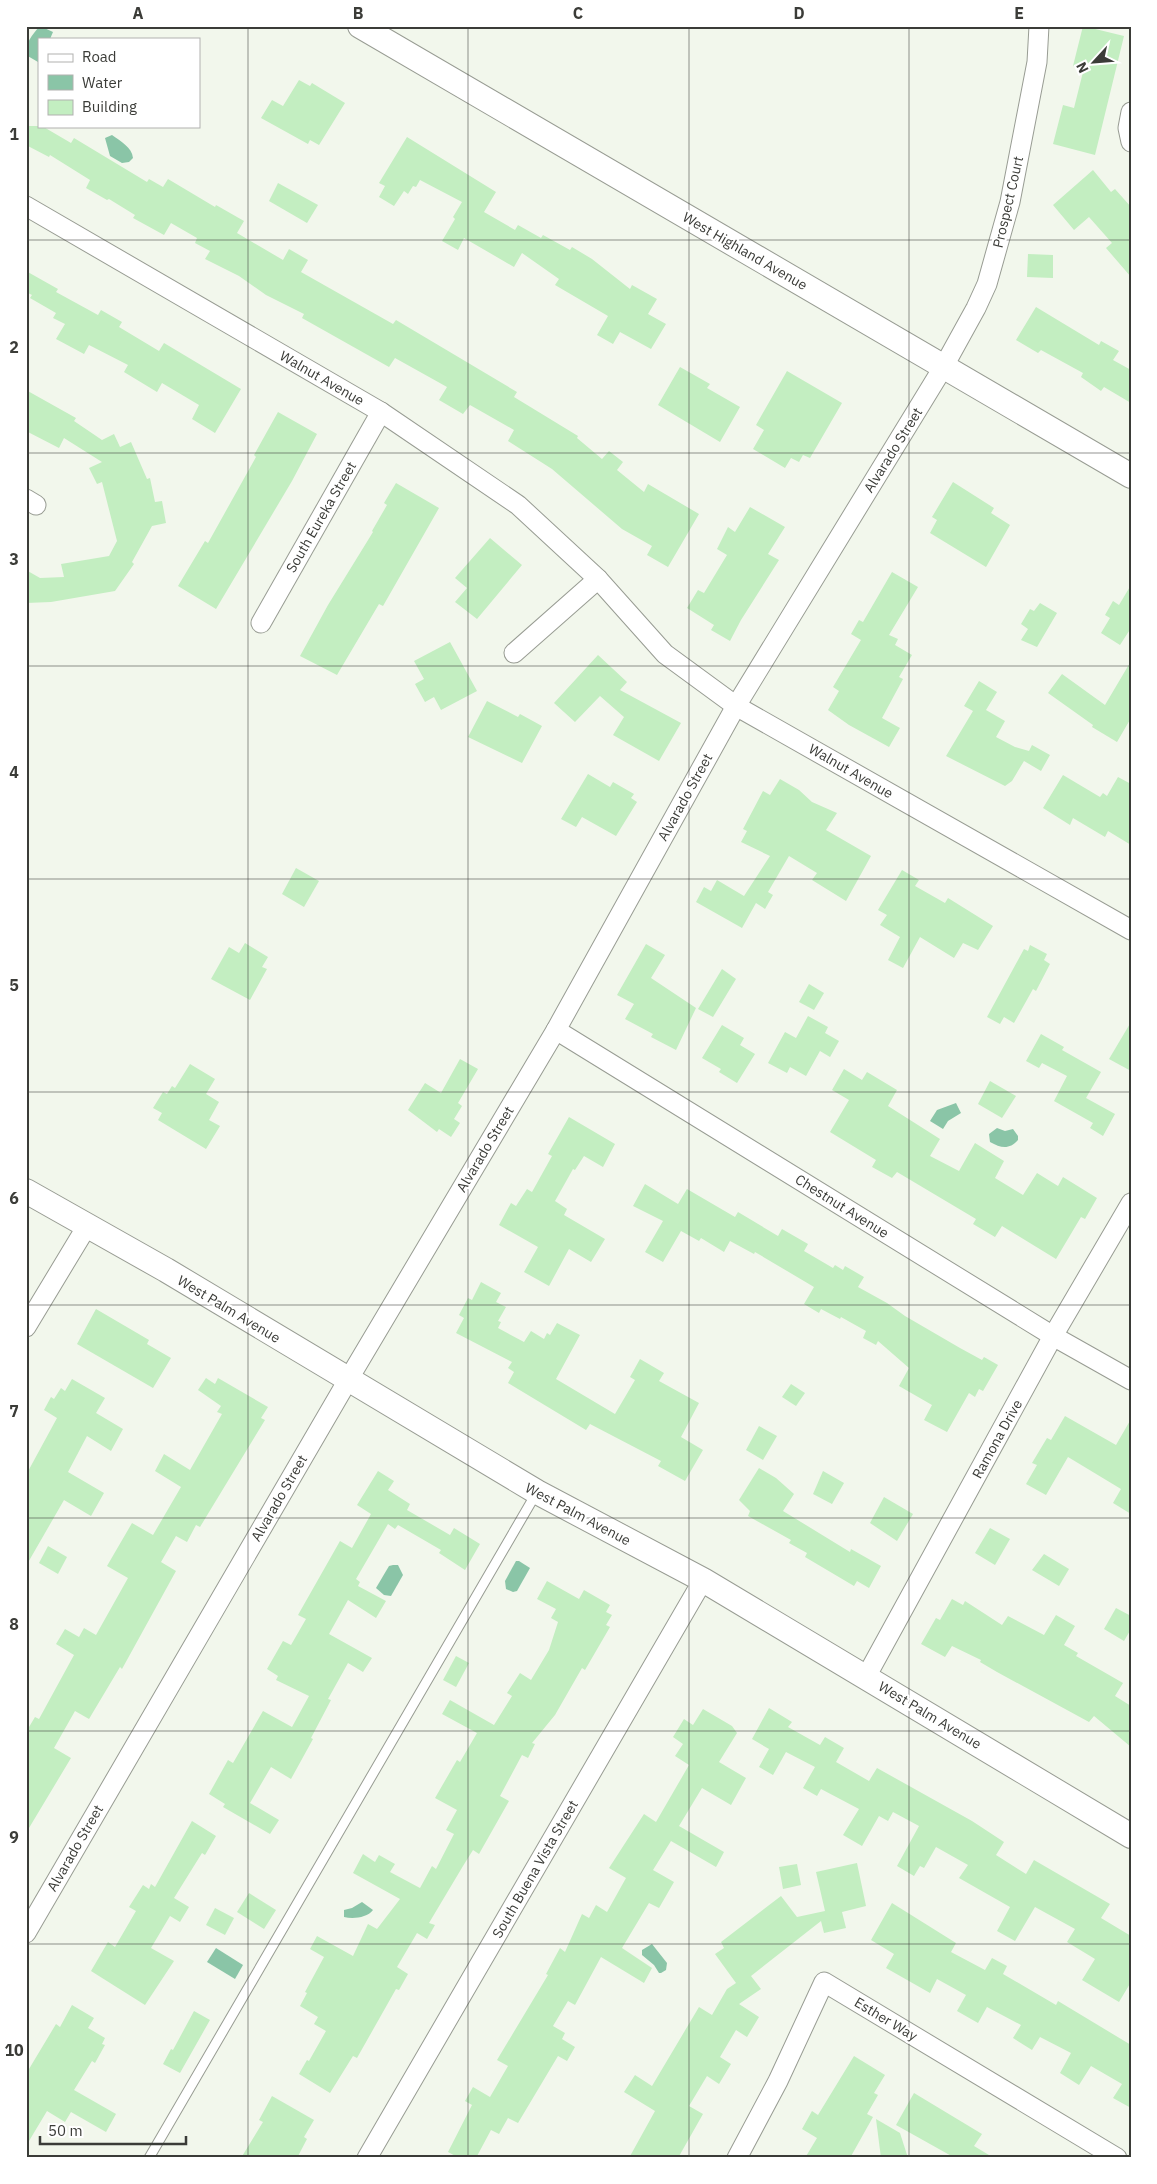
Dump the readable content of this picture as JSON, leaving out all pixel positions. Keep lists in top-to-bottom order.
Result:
{
  "streets": {
    "street": [
      "Prospect Court",
      "West Highland Avenue",
      "Walnut Avenue",
      "Alvarado Street",
      "South Eureka Street",
      "Chestnut Avenue",
      "West Palm Avenue",
      "Ramona Drive",
      "South Buena Vista Street",
      "Esther Way"
    ]
  },
  "crossings": [
    ["Prospect Court", "West Highland Avenue"],
    ["Prospect Court", "Alvarado Street"],
    ["West Highland Avenue", "Alvarado Street"],
    ["Walnut Avenue", "Alvarado Street"],
    ["Walnut Avenue", "South Eureka Street"],
    ["Alvarado Street", "Chestnut Avenue"],
    ["Alvarado Street", "West Palm Avenue"],
    ["Chestnut Avenue", "Ramona Drive"],
    ["West Palm Avenue", "Ramona Drive"],
    ["West Palm Avenue", "South Buena Vista Street"]
  ],
  "legend": ["Road", "Water", "Building"],
  "scale_bar": "50 m",
  "north": "bottom left",
  "grid": {
    "columns": [
      "A",
      "B",
      "C",
      "D",
      "E"
    ],
    "rows": [
      "1",
      "2",
      "3",
      "4",
      "5",
      "6",
      "7",
      "8",
      "9",
      "10"
    ]
  }
}
